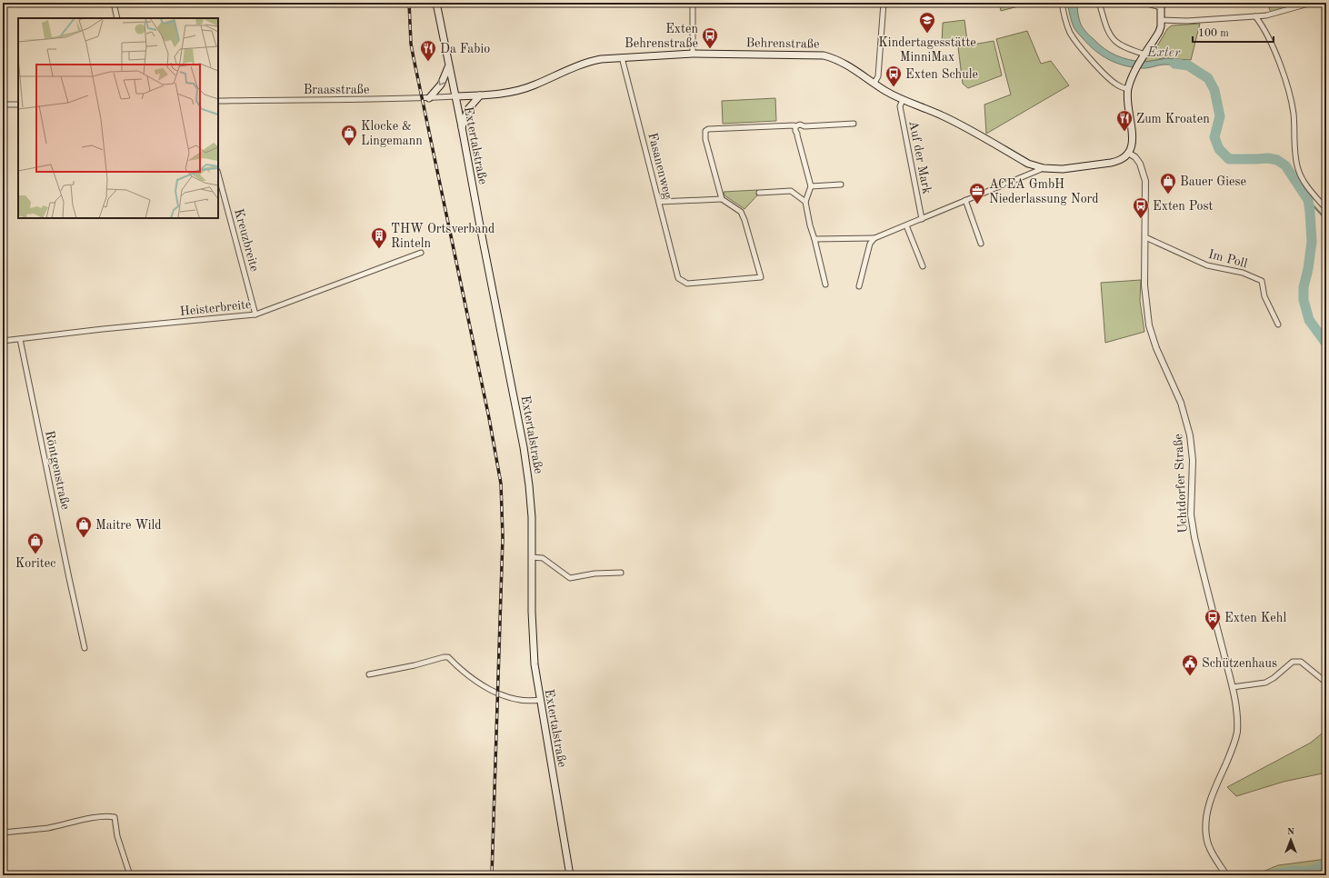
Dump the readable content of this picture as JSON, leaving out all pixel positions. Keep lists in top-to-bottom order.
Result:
{
  "streets": {
    "main road": ["Behrenstraße", "Extertalstraße"],
    "street": [
      "Braasstraße",
      "Auf der Mark",
      "Fasanenweg",
      "Kreuzbreite",
      "Im Poll",
      "Heisterbreite",
      "Röntgenstraße",
      "Uchtdorfer Straße"
    ]
  },
  "crossings": [
    ["Behrenstraße", "Braasstraße"],
    ["Behrenstraße", "Extertalstraße"],
    ["Behrenstraße", "Auf der Mark"],
    ["Behrenstraße", "Fasanenweg"],
    ["Behrenstraße", "Uchtdorfer Straße"],
    ["Braasstraße", "Extertalstraße"],
    ["Kreuzbreite", "Heisterbreite"],
    ["Im Poll", "Uchtdorfer Straße"],
    ["Heisterbreite", "Röntgenstraße"]
  ],
  "water": ["Exter"],
  "places": {
    "school or university": ["Kindertagesstätte MinniMax"],
    "bus stop": [
      "Exten Behrenstraße",
      "Exten Schule",
      "Exten Post",
      "Exten Kehl"
    ],
    "restaurant": ["Da Fabio", "Zum Kroaten"],
    "shop": [
      "Klocke & Lingemann",
      "Bauer Giese",
      "Maitre Wild",
      "Koritec"
    ],
    "office": ["ACEA GmbH Niederlassung Nord"],
    "building": ["THW Ortsverband Rinteln"],
    "public building": ["Schützenhaus"]
  },
  "scale_bar": "100 m",
  "north": "top"
}
